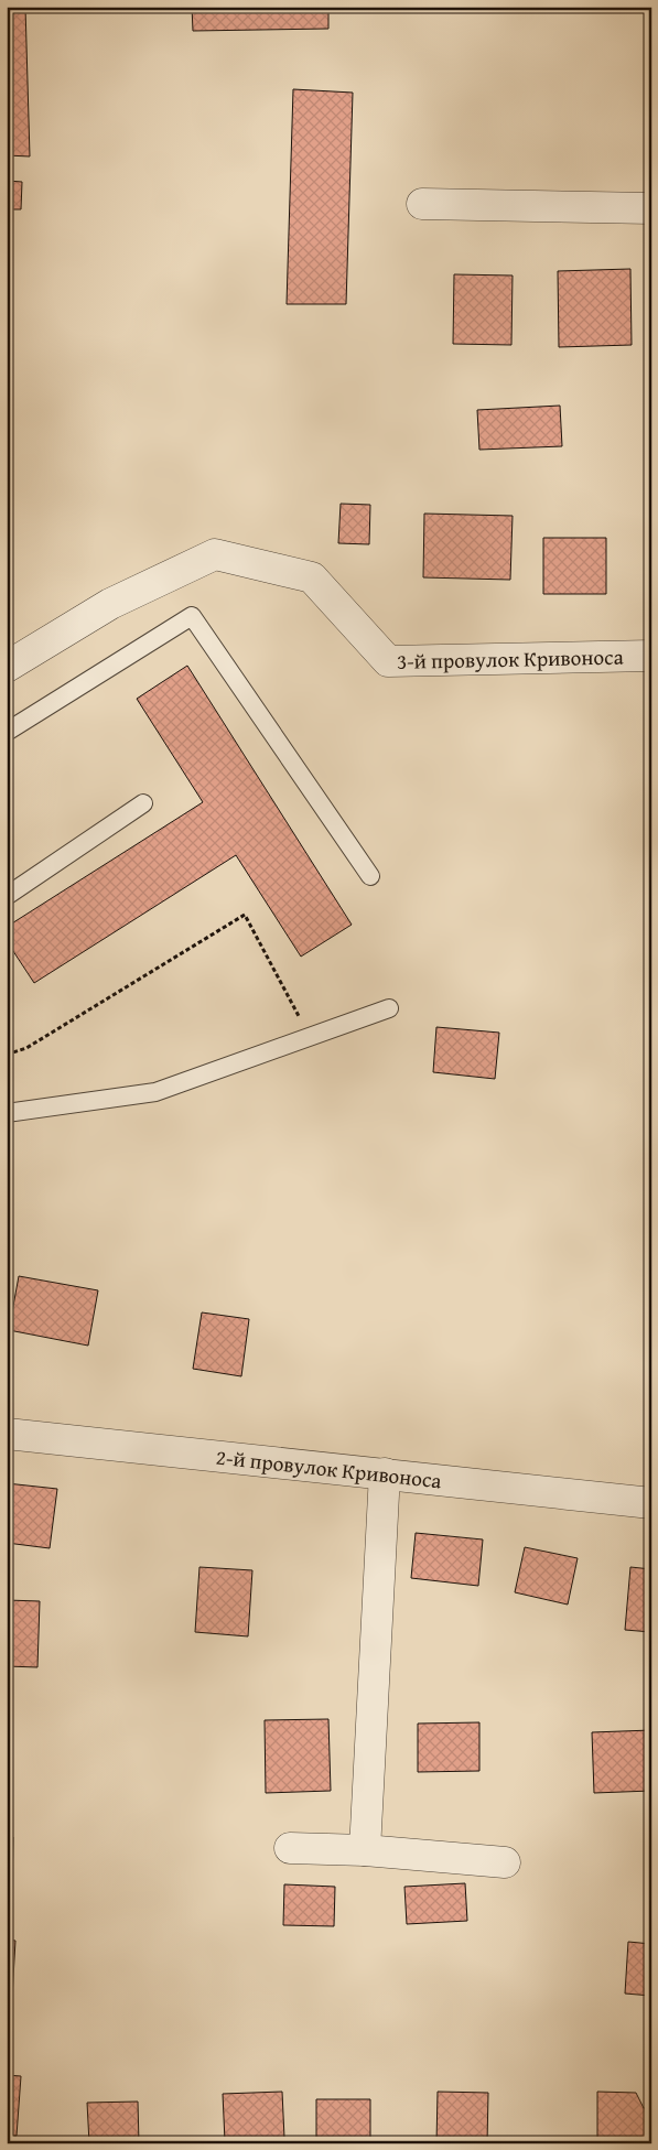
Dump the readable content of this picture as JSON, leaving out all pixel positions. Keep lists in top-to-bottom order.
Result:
{
  "streets": {
    "street": ["3-й провулок Кривоноса", "2-й провулок Кривоноса"]
  }
}
